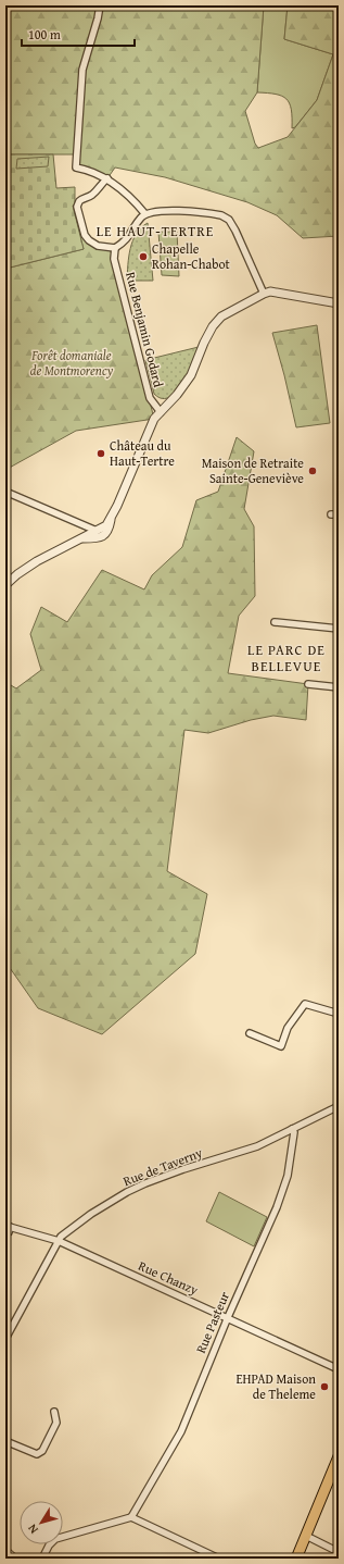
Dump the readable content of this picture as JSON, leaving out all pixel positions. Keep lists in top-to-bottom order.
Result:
{
  "streets": {
    "street": [
      "Rue Benjamin Godard",
      "Rue de Taverny",
      "Rue Chanzy",
      "Rue Pasteur"
    ]
  },
  "crossings": [
    ["Rue de Taverny", "Rue Chanzy"],
    ["Rue de Taverny", "Rue Pasteur"],
    ["Rue Chanzy", "Rue Pasteur"]
  ],
  "districts": ["LE HAUT-TERTRE", "LE PARC DE BELLEVUE"],
  "parks": ["Forêt domaniale de Montmorency"],
  "places": [
    "Chapelle Rohan-Chabot",
    "Château du Haut-Tertre",
    "Maison de Retraite Sainte-Geneviève",
    "EHPAD Maison de Theleme"
  ],
  "scale_bar": "100 m",
  "north": "bottom left"
}
